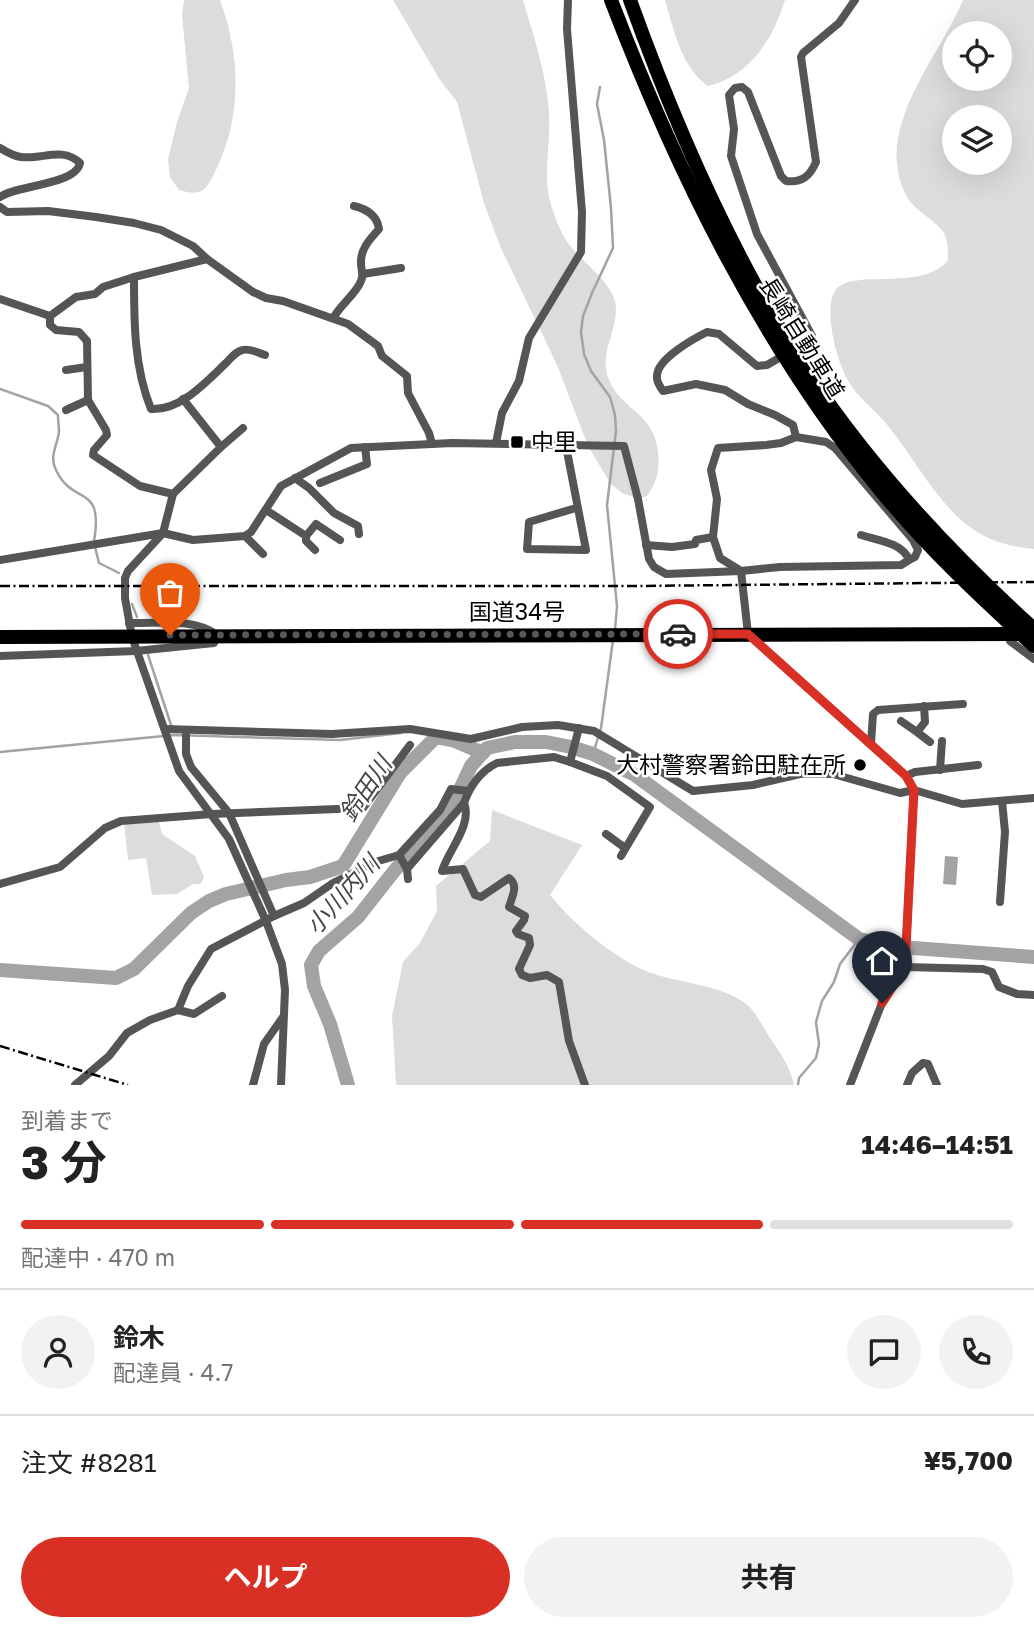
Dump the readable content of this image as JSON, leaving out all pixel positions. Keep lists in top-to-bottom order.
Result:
{
  "streets": {
    "highway": ["長崎自動車道", "国道34号"]
  },
  "crossings": [
    ["長崎自動車道", "国道34号"]
  ],
  "water": ["鈴田川", "小川内川"],
  "places": {
    "transit": ["中里"],
    "other": ["大村警察署鈴田駐在所"]
  },
  "page": {
    "heading": ["3 分", "到着まで", "14:46–14:51"],
    "panel": [
      "鈴木",
      "配達員 · 4.7",
      "注文 #8281",
      "¥5,700"
    ],
    "bar": "配達中 · 470 m",
    "buttons": ["ヘルプ", "共有"]
  }
}
